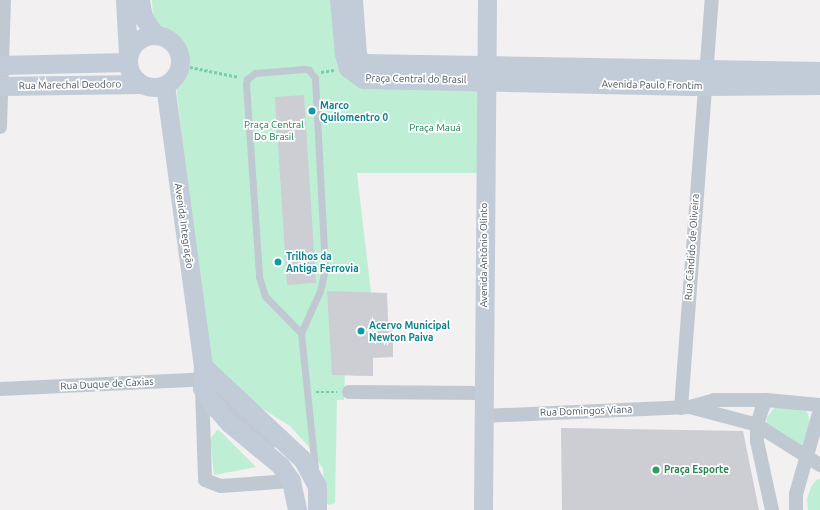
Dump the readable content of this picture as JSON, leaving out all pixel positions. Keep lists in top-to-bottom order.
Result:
{
  "streets": {
    "street": [
      "Praça Central do Brasil",
      "Rua Marechal Deodoro",
      "Avenida Paulo Frontim",
      "Avenida Integração",
      "Rua Cândido de Oliveira",
      "Avenida Antônio Olinto",
      "Rua Duque de Caxias",
      "Rua Domingos Viana"
    ]
  },
  "crossings": [
    ["Praça Central do Brasil", "Avenida Paulo Frontim"],
    ["Praça Central do Brasil", "Avenida Antônio Olinto"],
    ["Rua Marechal Deodoro", "Avenida Integração"],
    ["Avenida Paulo Frontim", "Rua Cândido de Oliveira"],
    ["Avenida Paulo Frontim", "Avenida Antônio Olinto"],
    ["Avenida Integração", "Rua Duque de Caxias"],
    ["Rua Cândido de Oliveira", "Rua Domingos Viana"],
    ["Avenida Antônio Olinto", "Rua Domingos Viana"]
  ],
  "parks": ["Praça Central Do Brasil", "Praça Mauá"],
  "places": [
    "Marco Quilomentro 0",
    "Trilhos da Antiga Ferrovia",
    "Acervo Municipal Newton Paiva",
    "Praça Esporte"
  ]
}
